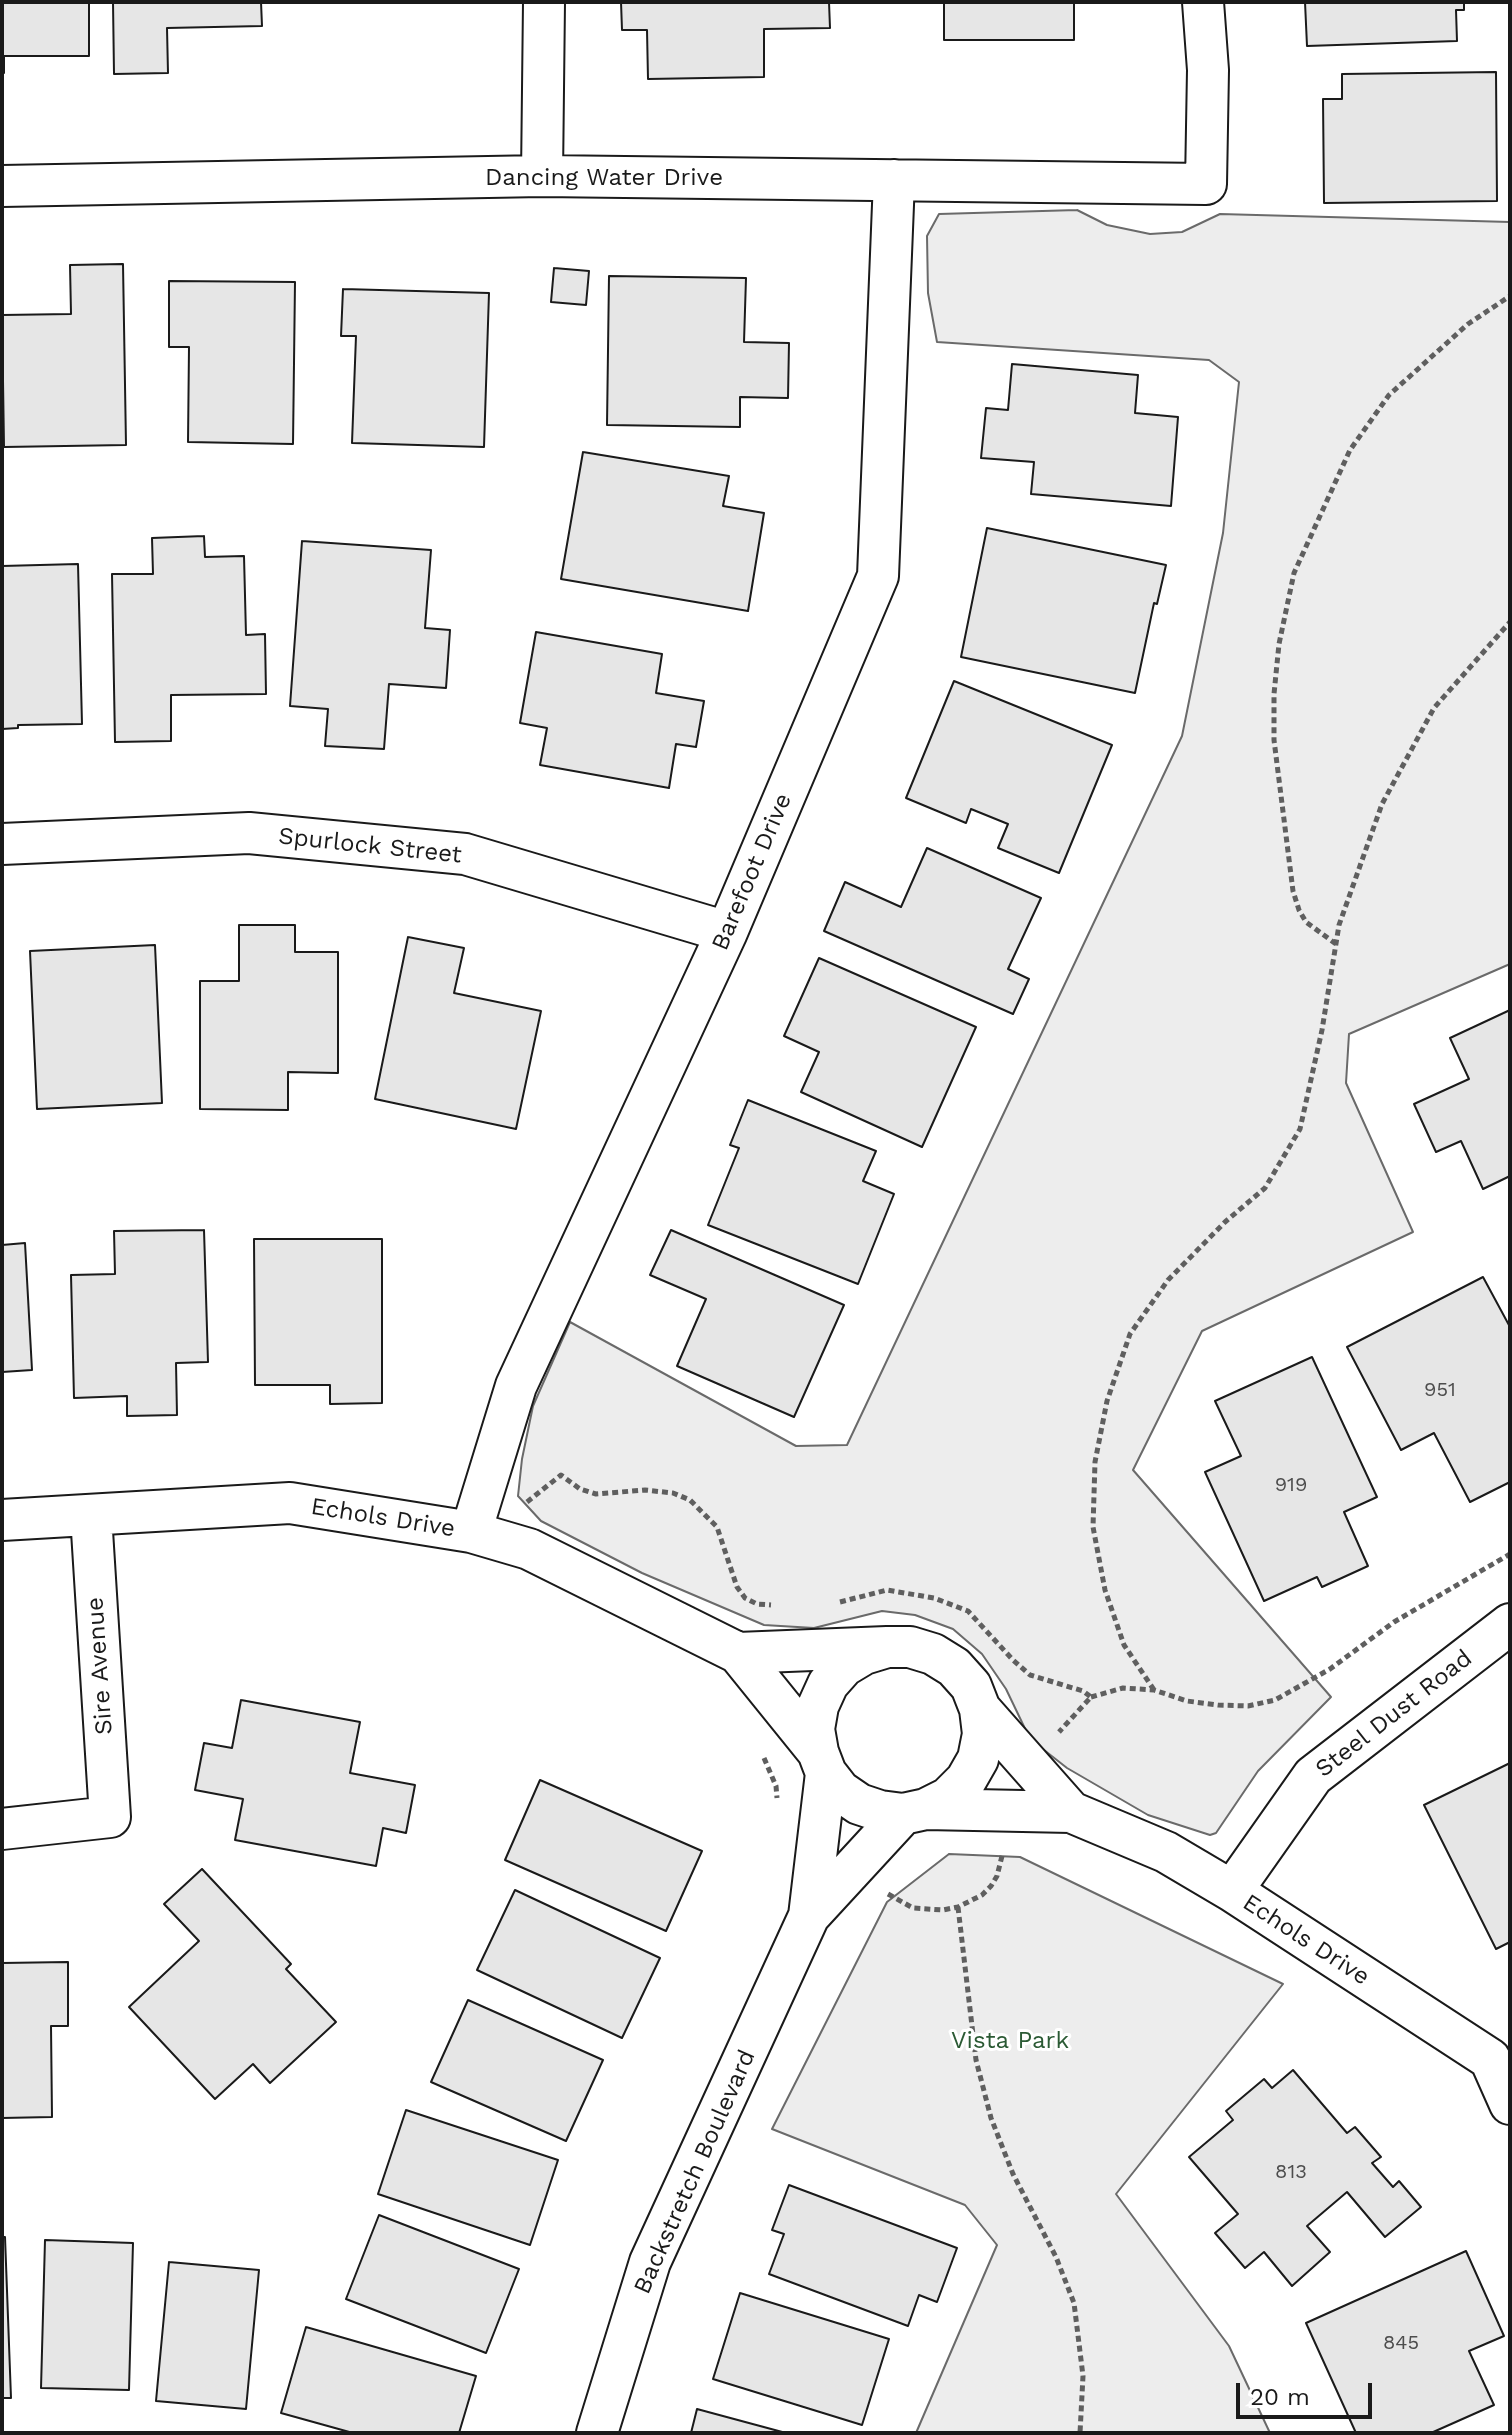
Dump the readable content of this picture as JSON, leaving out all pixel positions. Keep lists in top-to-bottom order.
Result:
{
  "streets": {
    "street": [
      "Dancing Water Drive",
      "Spurlock Street",
      "Barefoot Drive",
      "Echols Drive",
      "Sire Avenue",
      "Steel Dust Road",
      "Backstretch Boulevard"
    ]
  },
  "crossings": [
    ["Dancing Water Drive", "Barefoot Drive"],
    ["Spurlock Street", "Barefoot Drive"],
    ["Barefoot Drive", "Echols Drive"],
    ["Echols Drive", "Sire Avenue"],
    ["Echols Drive", "Steel Dust Road"],
    ["Echols Drive", "Backstretch Boulevard"]
  ],
  "parks": ["Vista Park"],
  "house_numbers": [
    "951",
    "919",
    "813",
    "845"
  ],
  "scale_bar": "20 m"
}
